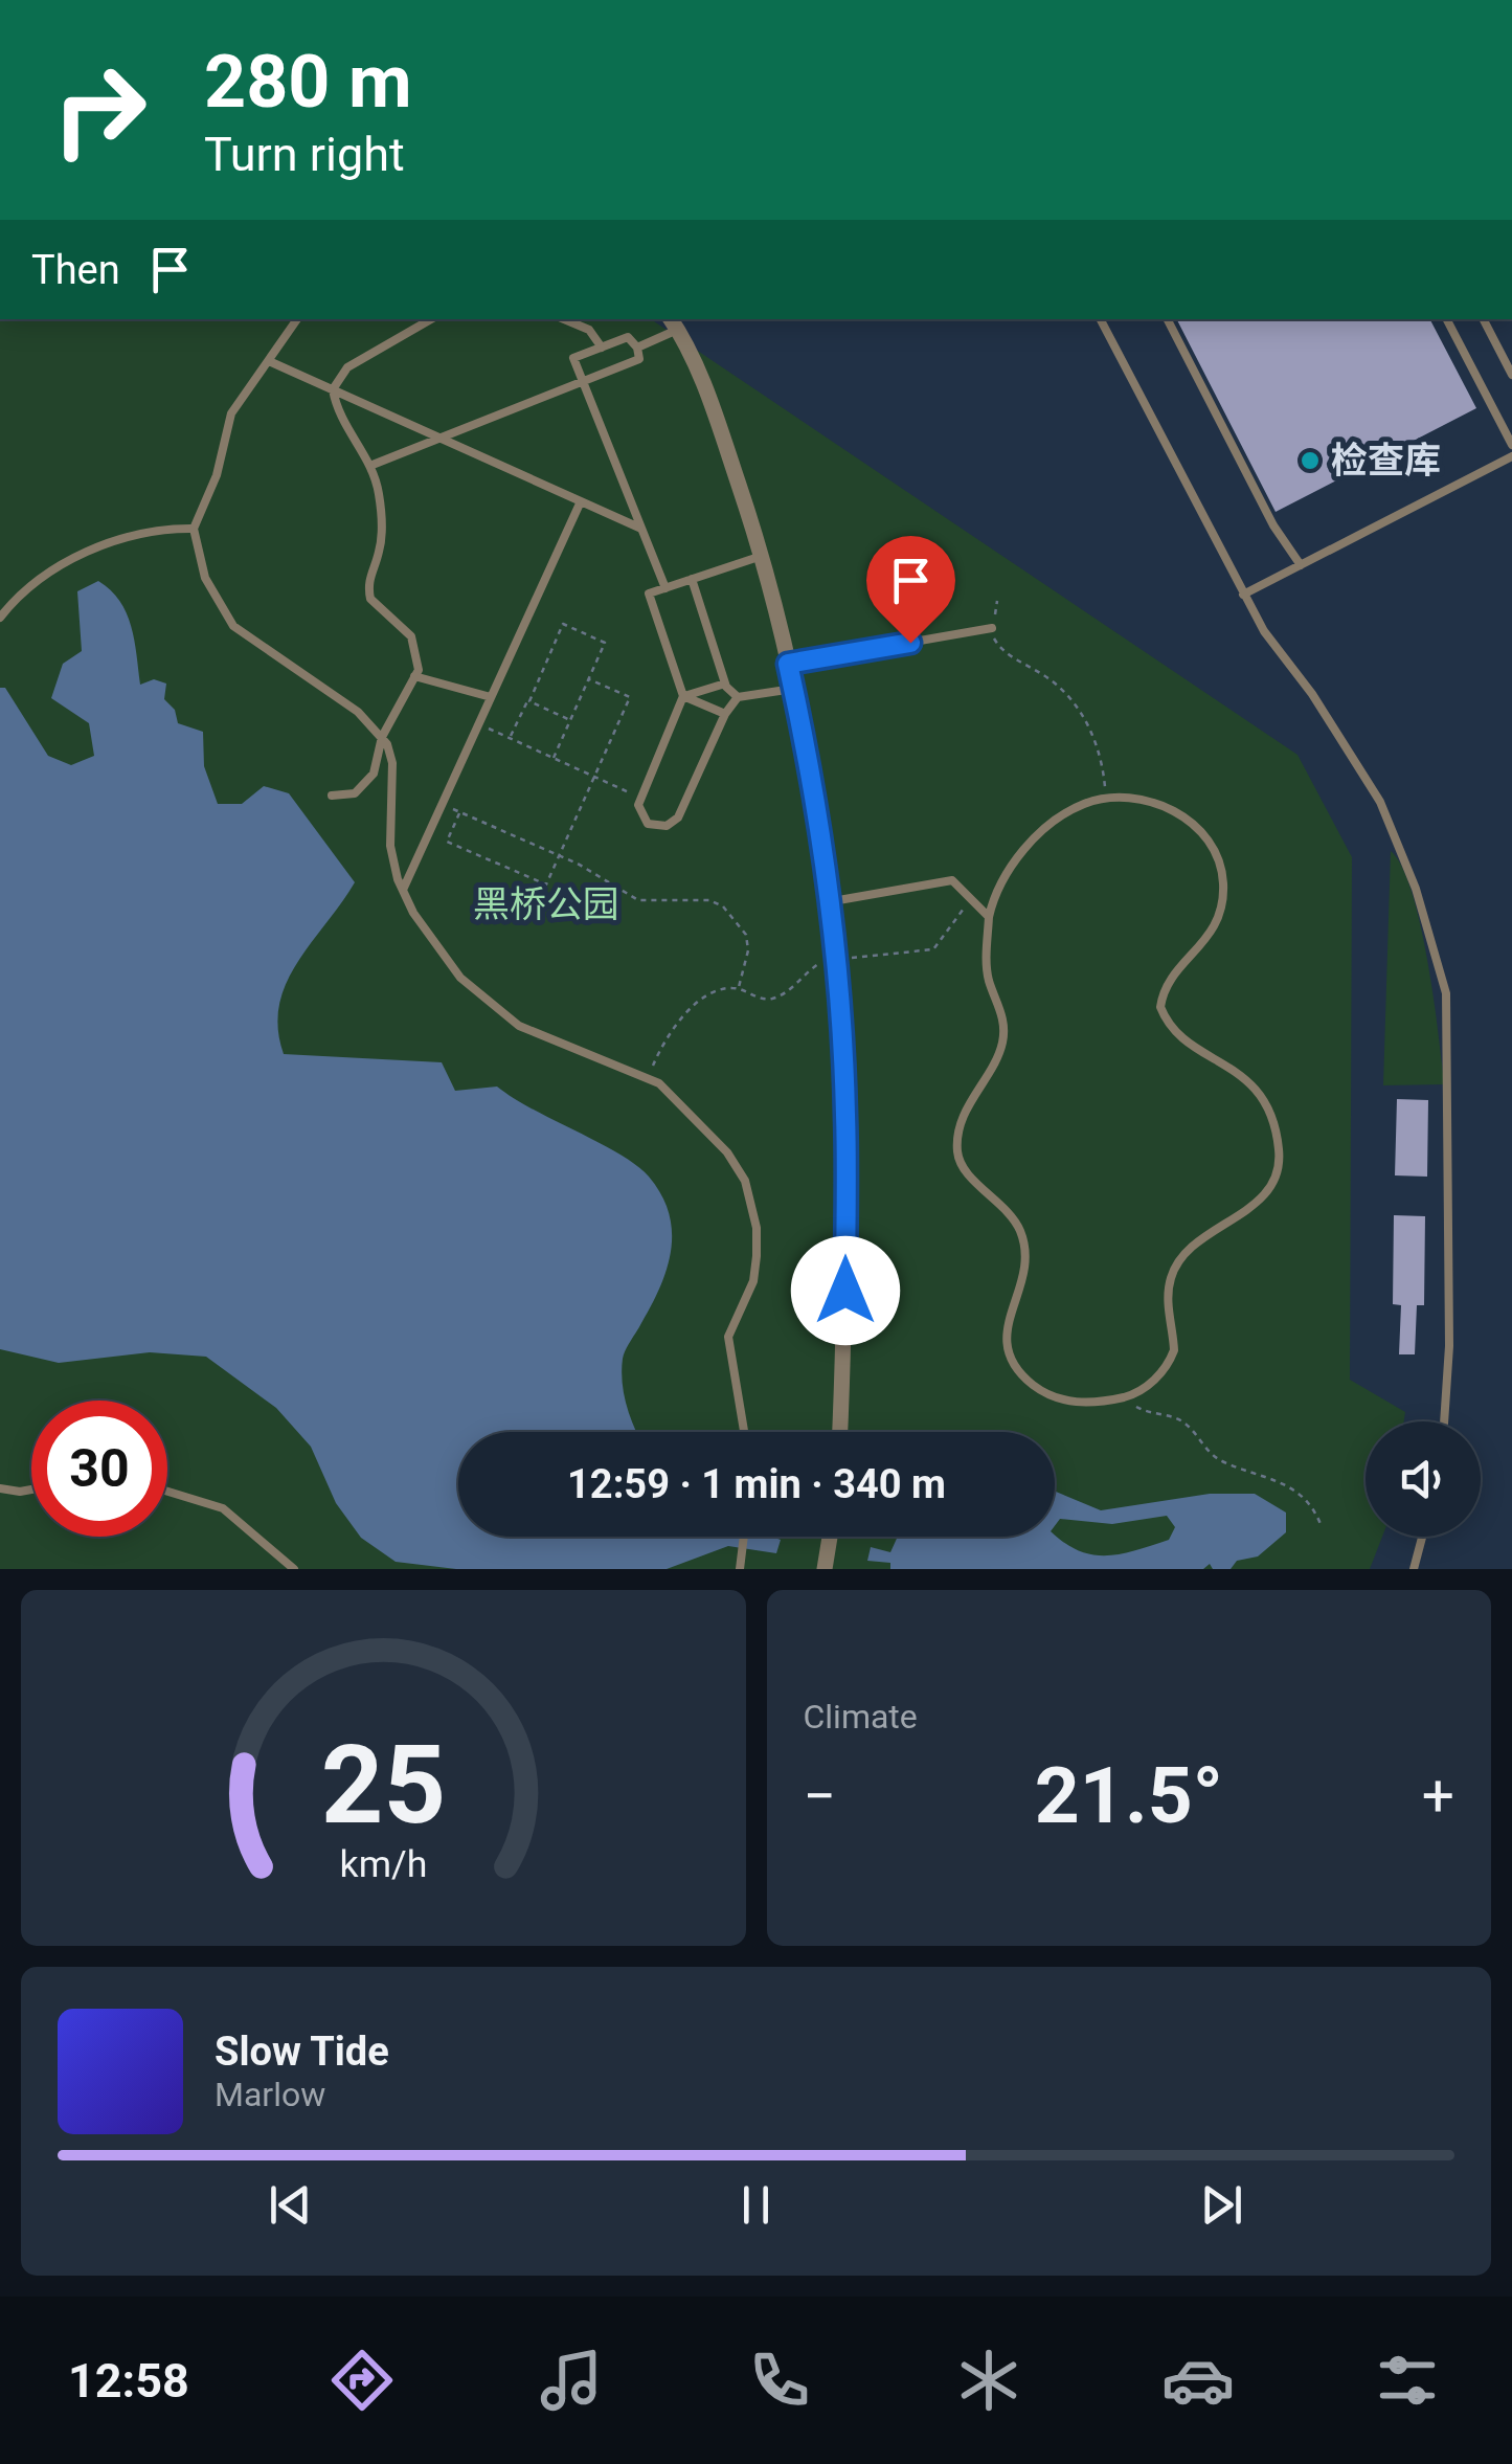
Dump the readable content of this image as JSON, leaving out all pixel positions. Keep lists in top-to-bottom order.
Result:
{
  "parks": ["黑桥公园"],
  "places": ["检查库"],
  "page": {
    "turn": ["280 m", "Turn right"],
    "then": "Then",
    "limit": "30",
    "trip": "12:59 · 1 min · 340 m",
    "tile": "Climate",
    "heat": ["−", "21.5°", "+"],
    "song": ["Slow Tide", "Marlow"],
    "tabs": "12:58",
    "gauge": ["25", "km/h"]
  }
}
